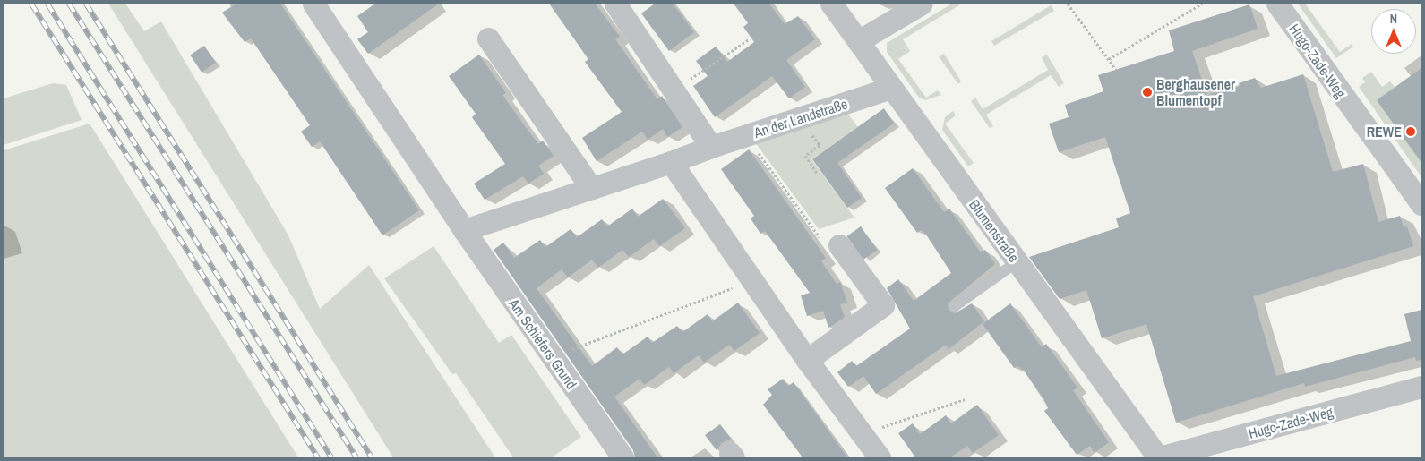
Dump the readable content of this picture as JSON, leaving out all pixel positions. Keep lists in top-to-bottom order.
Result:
{
  "streets": {
    "street": [
      "Hugo-Zade-Weg",
      "An der Landstraße",
      "Blumenstraße",
      "Am Schiefers Grund"
    ]
  },
  "crossings": [
    ["Hugo-Zade-Weg", "Blumenstraße"],
    ["An der Landstraße", "Blumenstraße"]
  ],
  "places": ["Berghausener Blumentopf", "REWE"],
  "north": "top"
}
